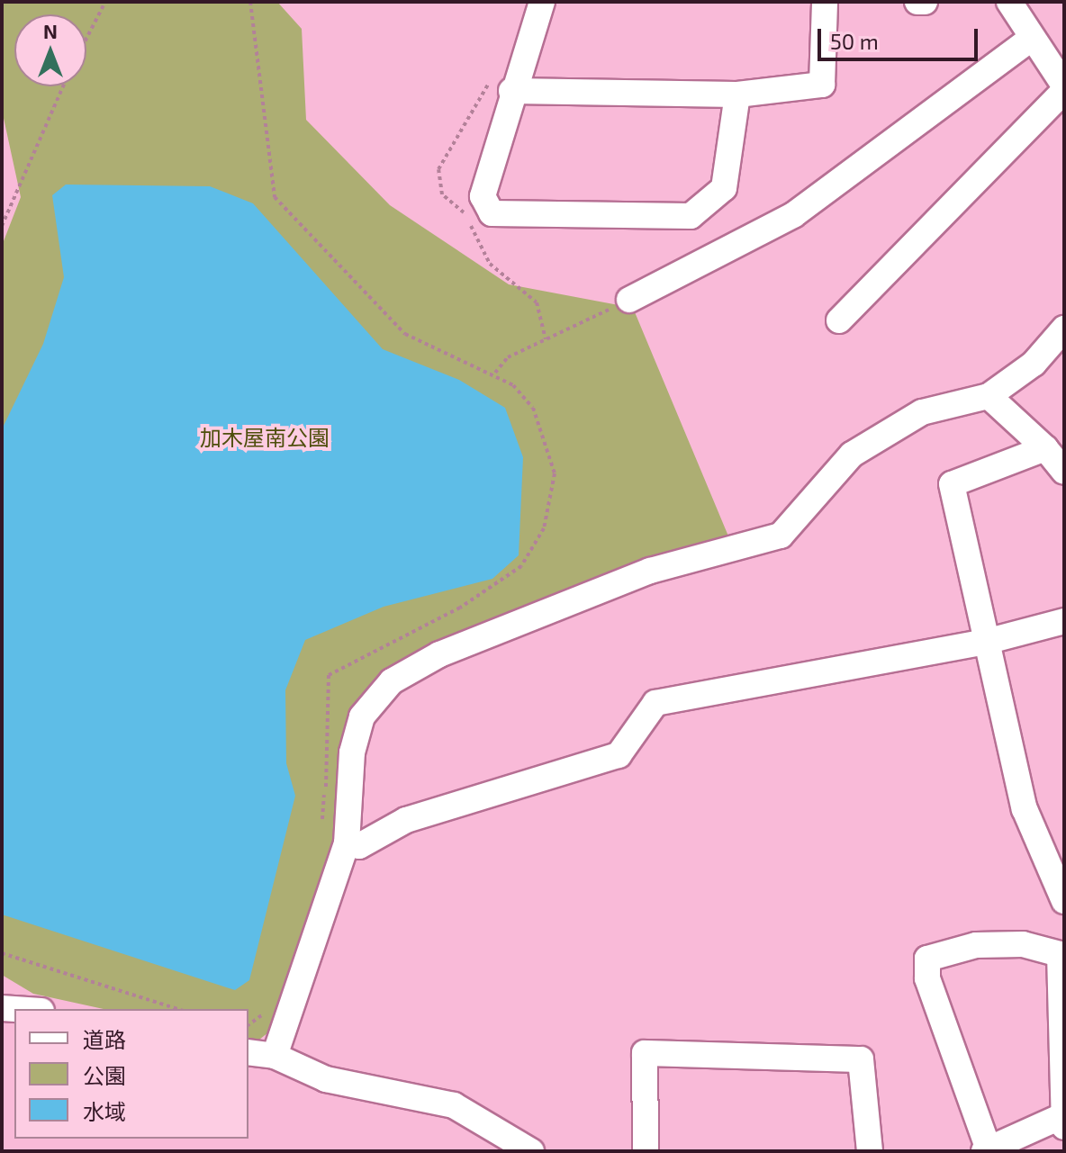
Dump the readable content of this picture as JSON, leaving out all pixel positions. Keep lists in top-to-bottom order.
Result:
{
  "parks": ["加木屋南公園"],
  "legend": ["道路", "公園", "水域"],
  "scale_bar": "50 m",
  "north": "top"
}
